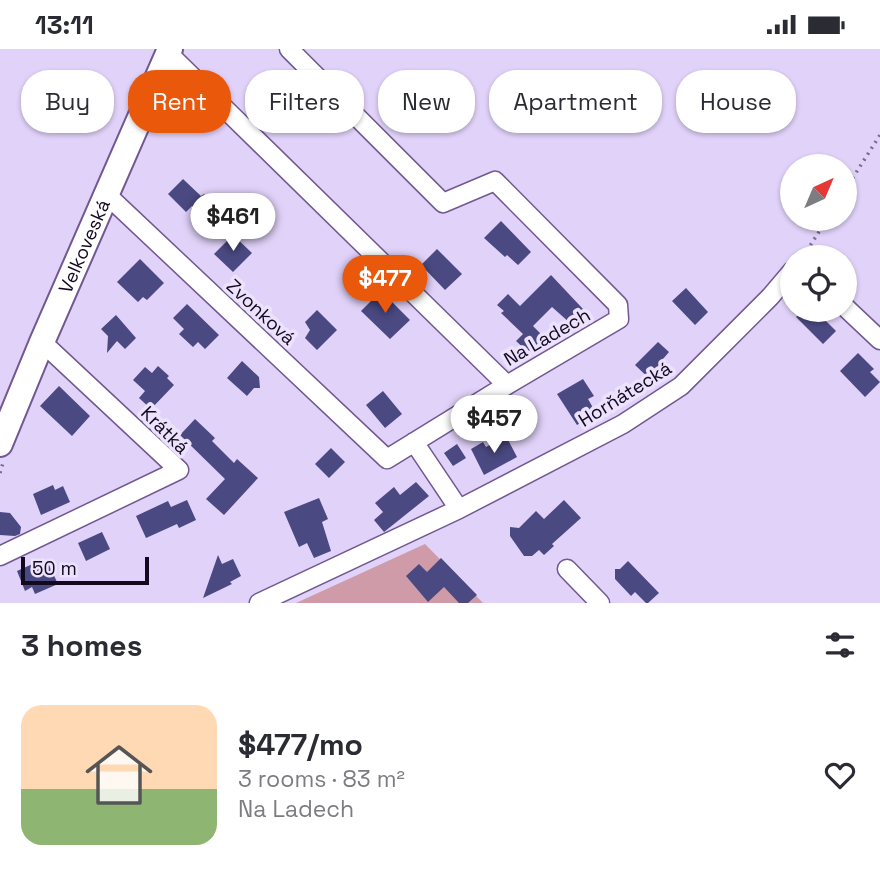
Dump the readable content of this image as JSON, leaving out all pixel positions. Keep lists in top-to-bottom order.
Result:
{
  "streets": {
    "street": [
      "Velkoveská",
      "Zvonková",
      "Na Ladech",
      "Horňátecká",
      "Krátká"
    ]
  },
  "crossings": [
    ["Velkoveská", "Zvonková"],
    ["Velkoveská", "Na Ladech"],
    ["Velkoveská", "Krátká"]
  ],
  "scale_bar": "50 m",
  "north": "top right",
  "page": {
    "status": "13:11",
    "chip": [
      "Buy",
      "Rent",
      "Filters",
      "New",
      "Apartment",
      "House"
    ],
    "price": ["$461", "$477", "$457"],
    "scale": "50 m",
    "heading": "3 homes",
    "list": [
      {
        "name": "$477/mo",
        "note": "3 rooms · 83 m² · Na Ladech"
      }
    ]
  }
}
